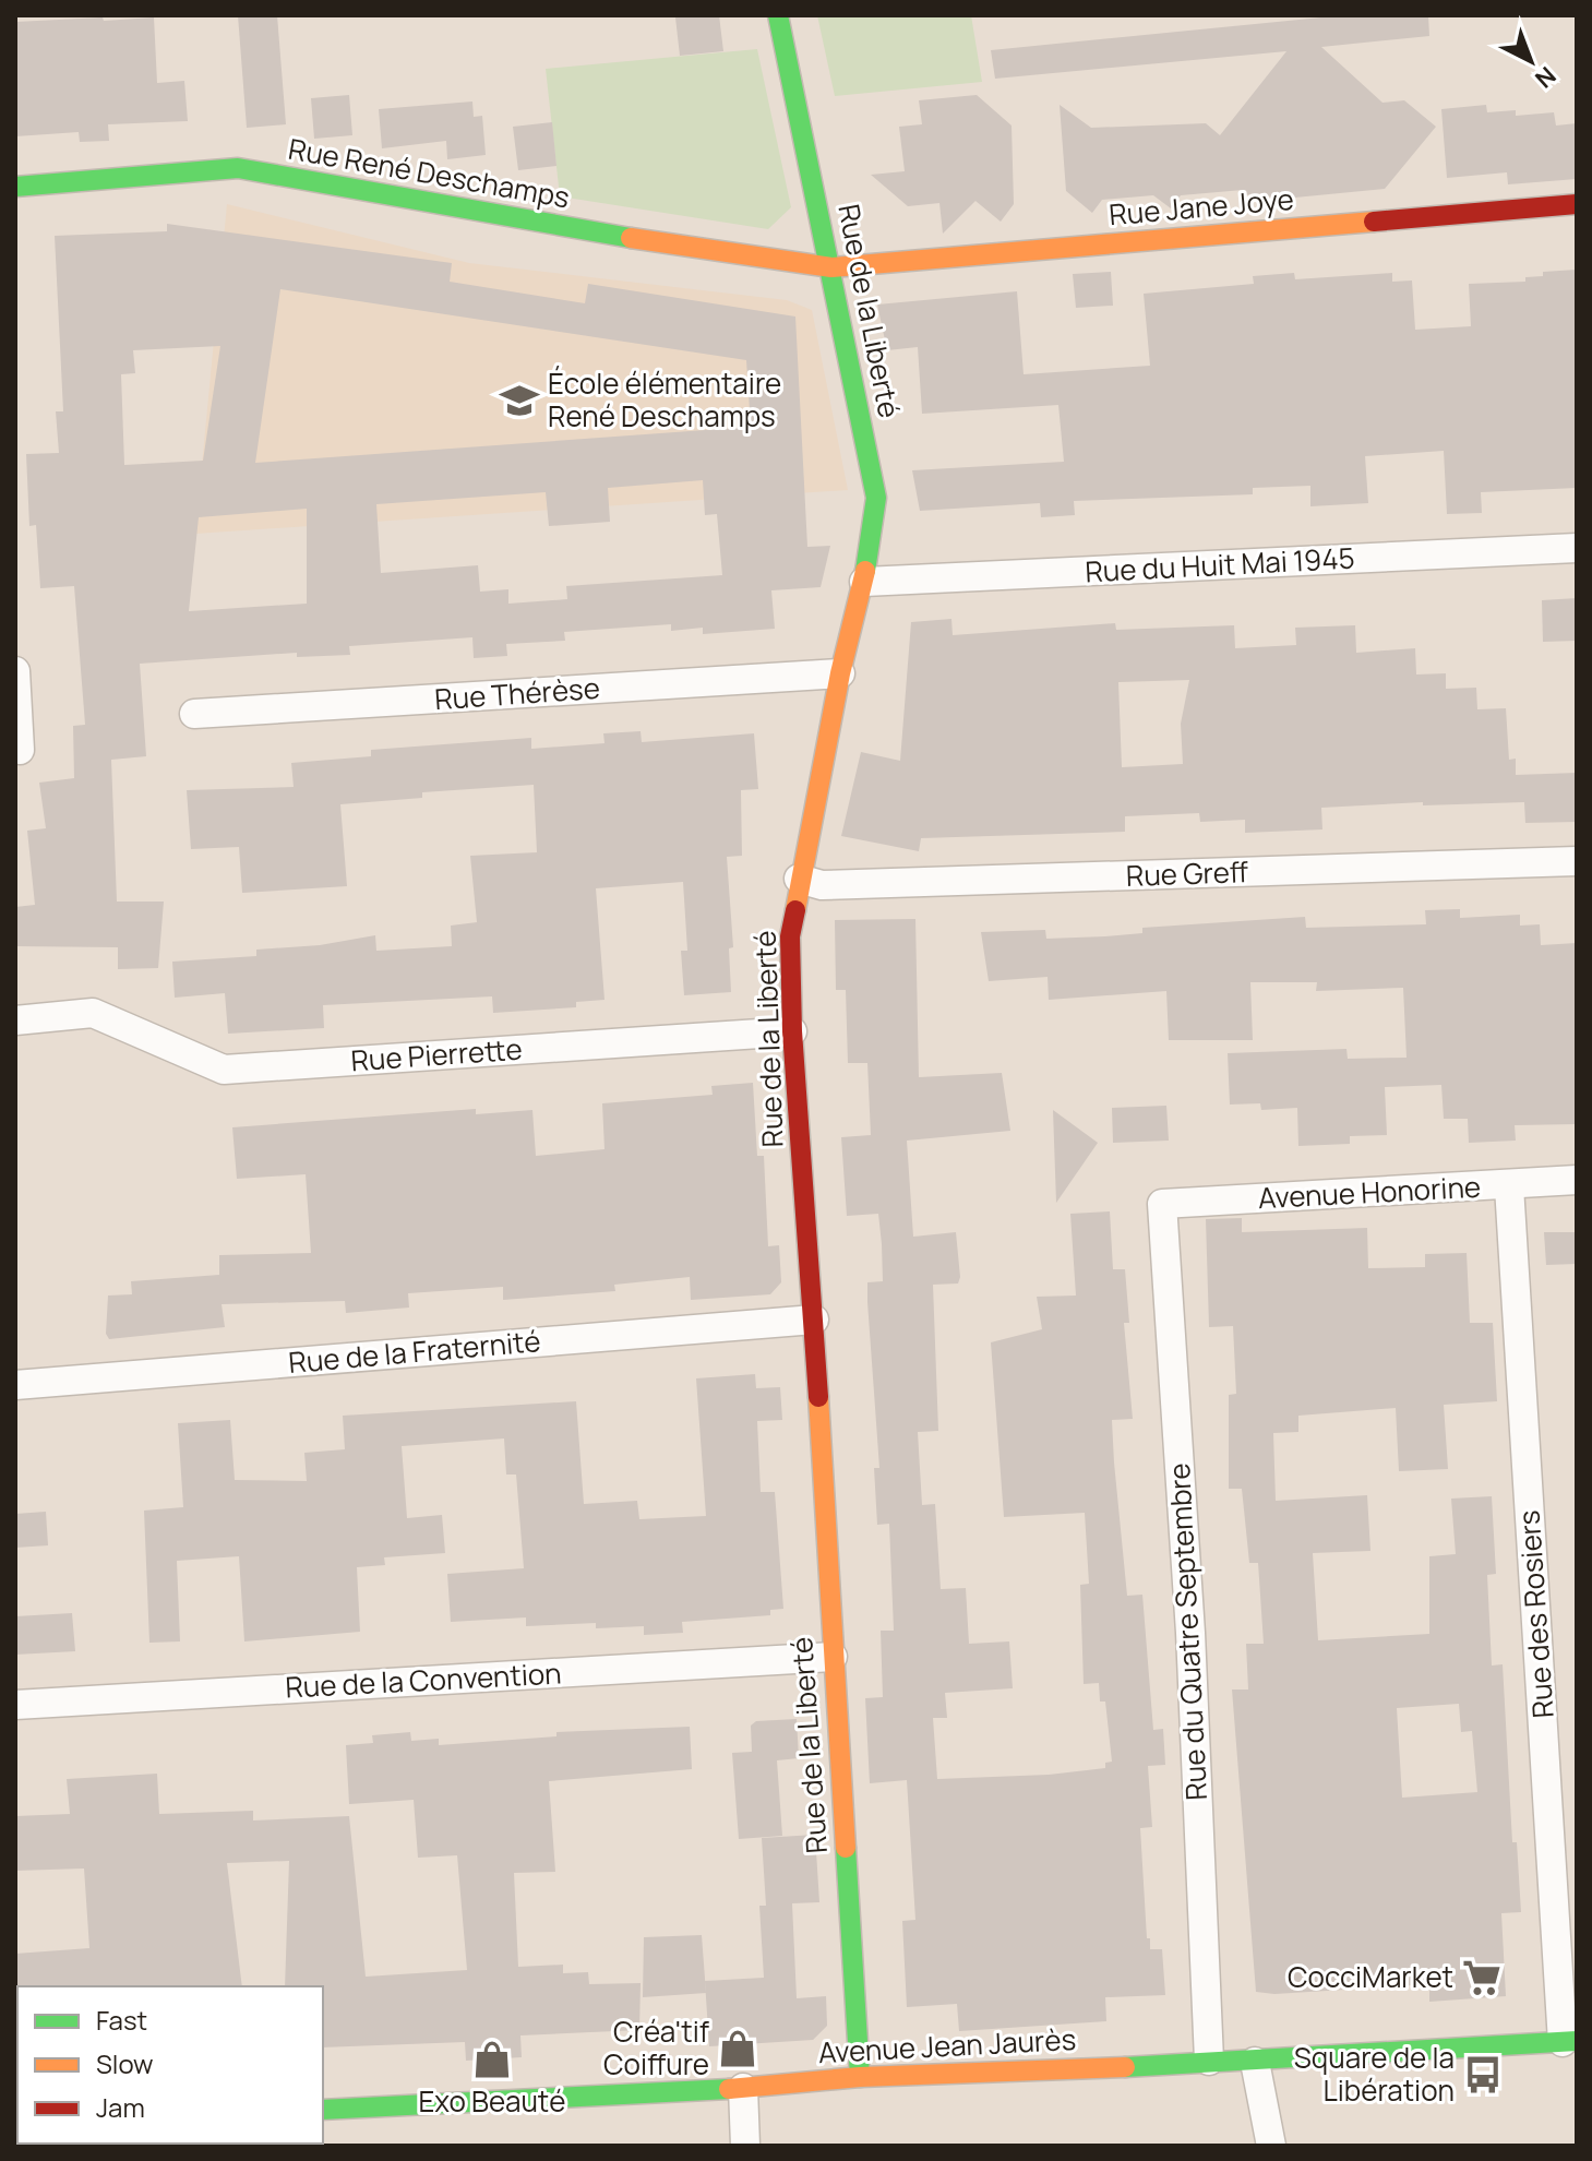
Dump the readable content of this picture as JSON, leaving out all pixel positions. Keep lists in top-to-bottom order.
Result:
{
  "streets": {
    "street": [
      "Rue René Deschamps",
      "Rue Jane Joye",
      "Rue de la Liberté",
      "Rue du Huit Mai 1945",
      "Rue Thérèse",
      "Rue Greff",
      "Rue Pierrette",
      "Avenue Honorine",
      "Rue de la Fraternité",
      "Rue des Rosiers",
      "Rue du Quatre Septembre",
      "Rue de la Convention",
      "Avenue Jean Jaurès"
    ]
  },
  "crossings": [
    ["Rue René Deschamps", "Rue Jane Joye"],
    ["Rue René Deschamps", "Rue de la Liberté"],
    ["Rue Jane Joye", "Rue de la Liberté"],
    ["Rue de la Liberté", "Rue du Huit Mai 1945"],
    ["Rue de la Liberté", "Rue Thérèse"],
    ["Rue de la Liberté", "Rue Greff"],
    ["Rue de la Liberté", "Rue Pierrette"],
    ["Rue de la Liberté", "Rue de la Fraternité"],
    ["Rue de la Liberté", "Rue de la Convention"],
    ["Rue de la Liberté", "Avenue Jean Jaurès"],
    ["Avenue Honorine", "Rue des Rosiers"],
    ["Avenue Honorine", "Rue du Quatre Septembre"],
    ["Rue des Rosiers", "Avenue Jean Jaurès"],
    ["Rue du Quatre Septembre", "Avenue Jean Jaurès"]
  ],
  "places": {
    "school or university": ["École élémentaire René Deschamps"],
    "supermarket": ["CocciMarket"],
    "shop": ["Créa'tif Coiffure", "Exo Beauté"],
    "bus stop": ["Square de la Libération"]
  },
  "legend": ["Fast", "Slow", "Jam"],
  "north": "bottom right"
}
